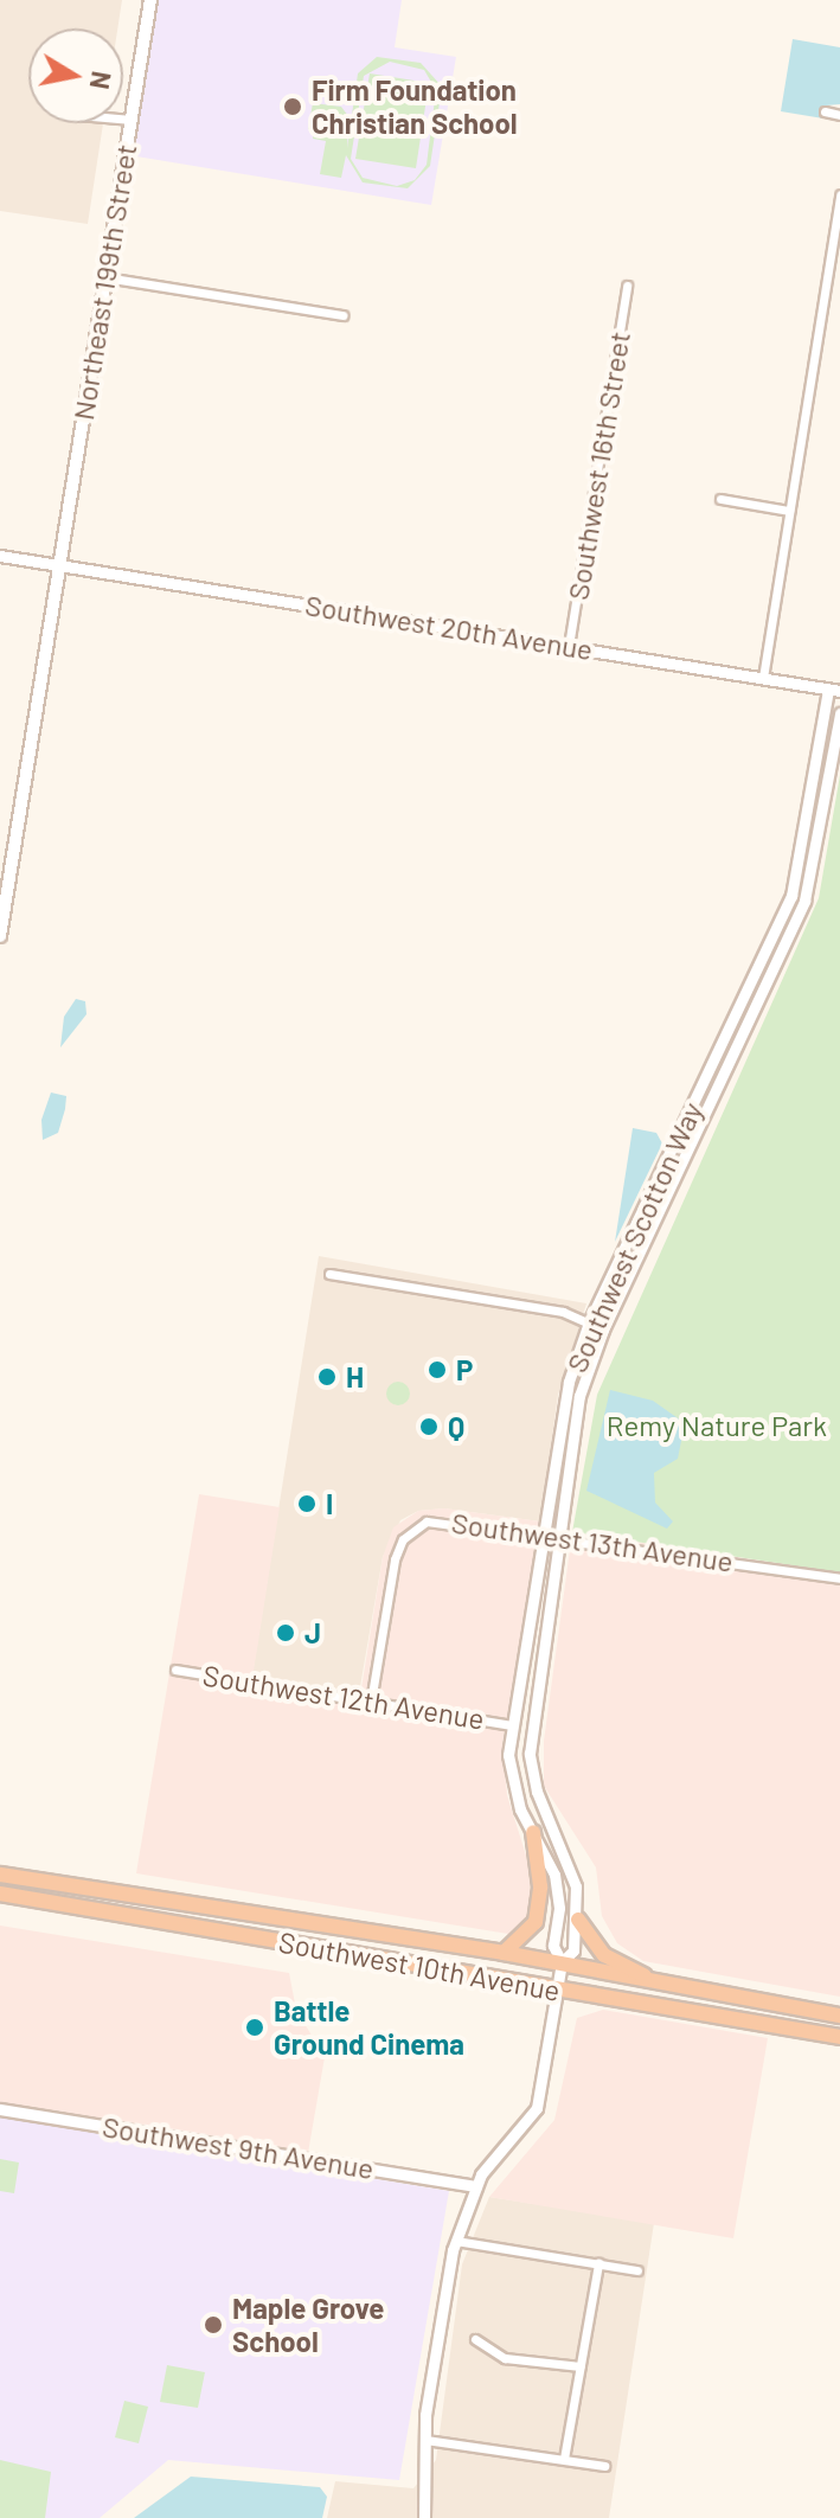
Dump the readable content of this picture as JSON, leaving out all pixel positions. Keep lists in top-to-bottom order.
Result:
{
  "streets": {
    "highway": ["Southwest 10th Avenue"],
    "main road": ["Northeast 199th Street"],
    "street": [
      "Southwest 16th Street",
      "Southwest 20th Avenue",
      "Southwest Scotton Way",
      "Southwest 13th Avenue",
      "Southwest 12th Avenue",
      "Southwest 9th Avenue"
    ]
  },
  "crossings": [
    ["Northeast 199th Street", "Southwest 20th Avenue"],
    ["Southwest 16th Street", "Southwest 20th Avenue"],
    ["Southwest 20th Avenue", "Southwest Scotton Way"],
    ["Southwest Scotton Way", "Southwest 13th Avenue"],
    ["Southwest Scotton Way", "Southwest 12th Avenue"],
    ["Southwest Scotton Way", "Southwest 10th Avenue"],
    ["Southwest Scotton Way", "Southwest 9th Avenue"],
    ["Southwest 13th Avenue", "Southwest 12th Avenue"]
  ],
  "parks": ["Remy Nature Park"],
  "places": [
    "Firm Foundation Christian School",
    "P",
    "H",
    "Q",
    "I",
    "J",
    "Battle Ground Cinema",
    "Maple Grove School"
  ],
  "north": "right"
}
